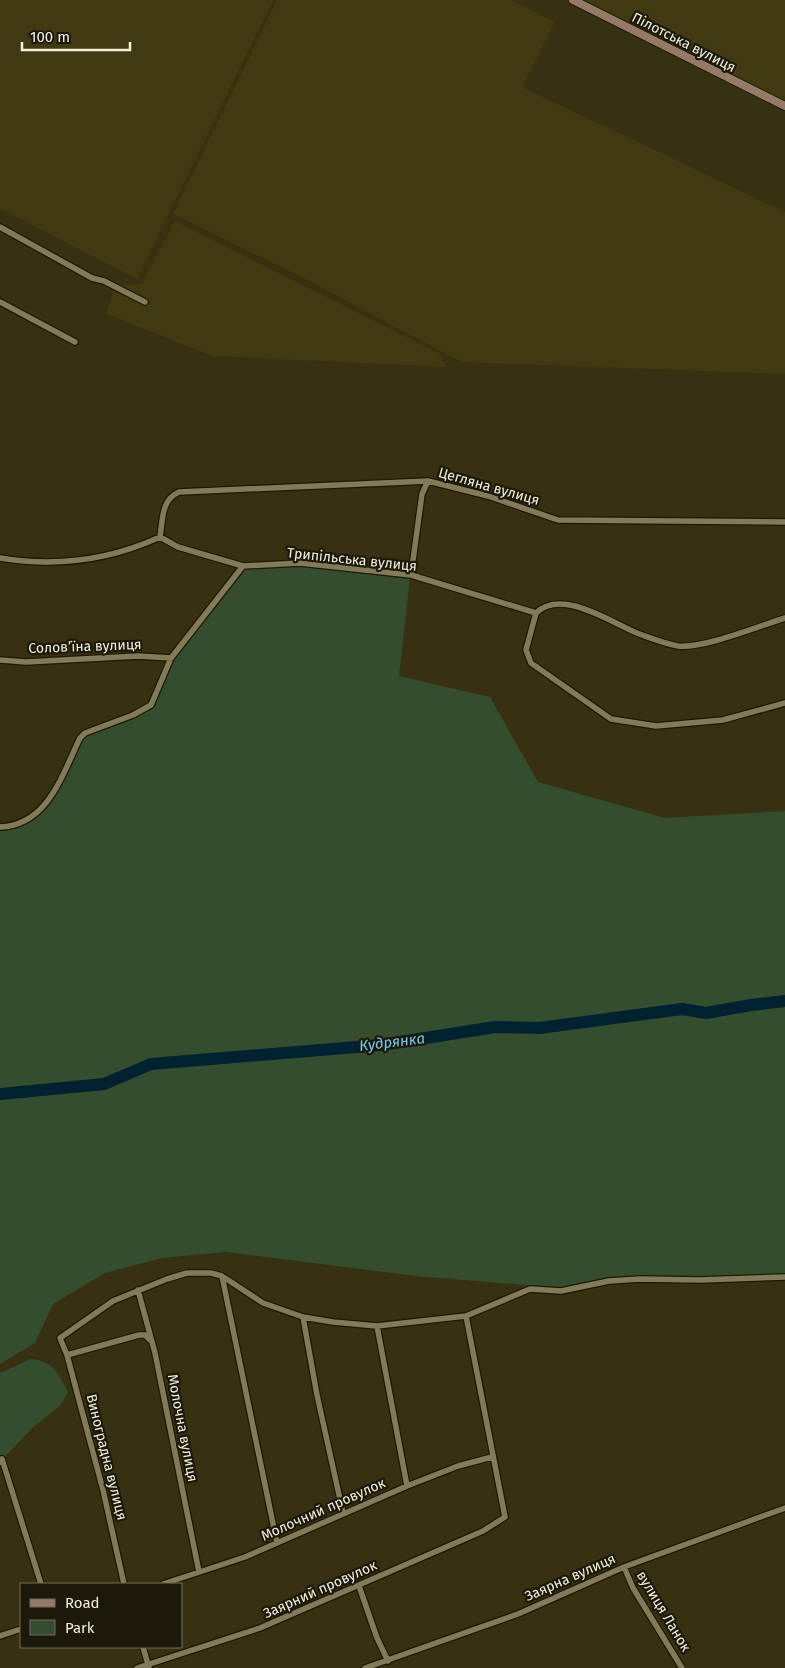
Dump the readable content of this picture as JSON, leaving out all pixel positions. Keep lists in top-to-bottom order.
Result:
{
  "streets": {
    "street": [
      "Пілотська вулиця",
      "Цегляна вулиця",
      "Трипільська вулиця",
      "Соловʼїна вулиця",
      "Молочна вулиця",
      "Виноградна вулиця",
      "Молочний провулок",
      "Заярна вулиця",
      "Заярний провулок",
      "вулиця Ланок"
    ]
  },
  "crossings": [
    ["Цегляна вулиця", "Трипільська вулиця"],
    ["Молочна вулиця", "Виноградна вулиця"],
    ["Молочна вулиця", "Молочний провулок"],
    ["Молочний провулок", "Заярний провулок"],
    ["Заярна вулиця", "вулиця Ланок"]
  ],
  "water": ["Кудрянка"],
  "legend": ["Road", "Park"],
  "scale_bar": "100 m"
}
